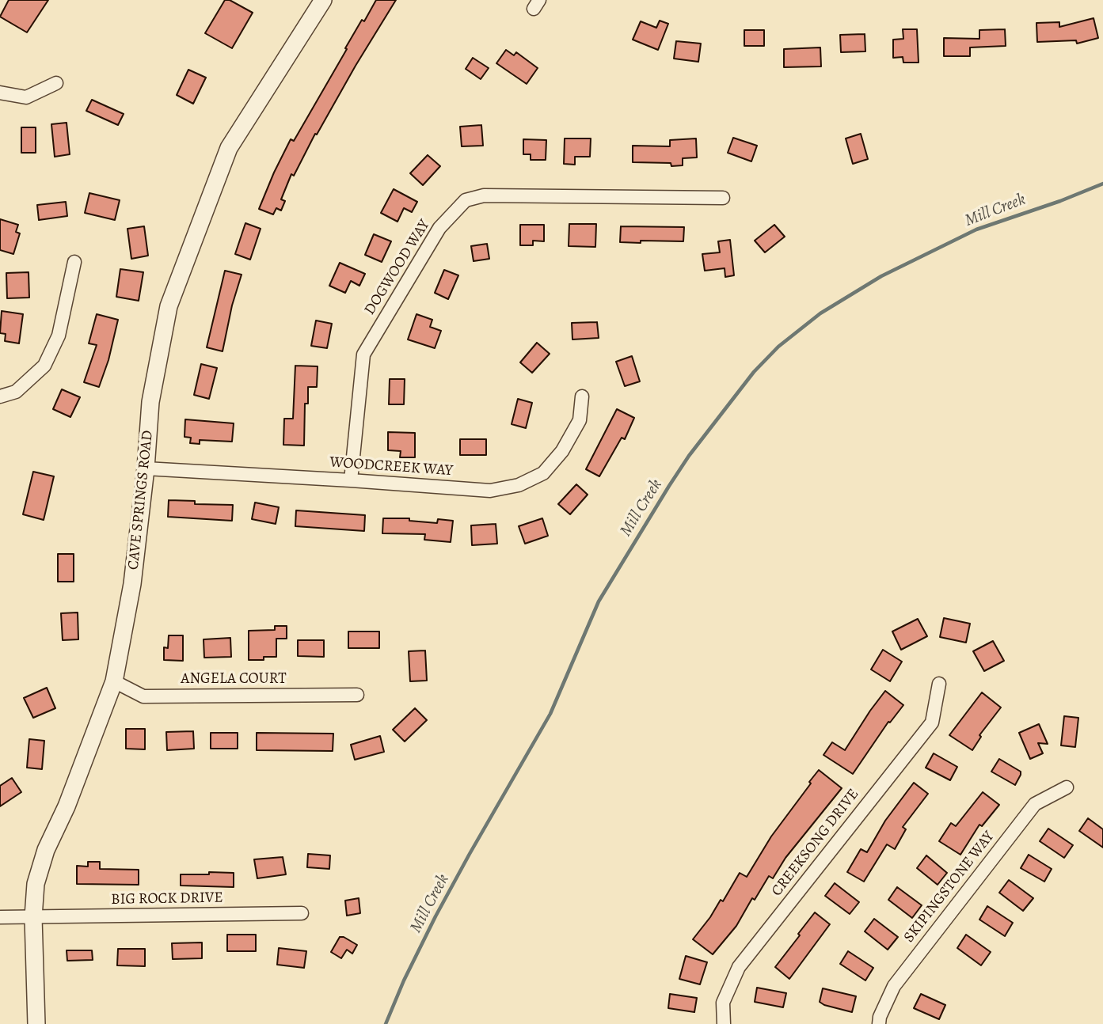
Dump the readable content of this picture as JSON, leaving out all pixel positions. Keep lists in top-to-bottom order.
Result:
{
  "streets": {
    "street": [
      "DOGWOOD WAY",
      "WOODCREEK WAY",
      "CAVE SPRINGS ROAD",
      "ANGELA COURT",
      "CREEKSONG DRIVE",
      "SKIPINGSTONE WAY",
      "BIG ROCK DRIVE"
    ]
  },
  "crossings": [
    ["DOGWOOD WAY", "WOODCREEK WAY"],
    ["WOODCREEK WAY", "CAVE SPRINGS ROAD"],
    ["CAVE SPRINGS ROAD", "ANGELA COURT"],
    ["CAVE SPRINGS ROAD", "BIG ROCK DRIVE"]
  ],
  "water": ["Mill Creek"]
}
